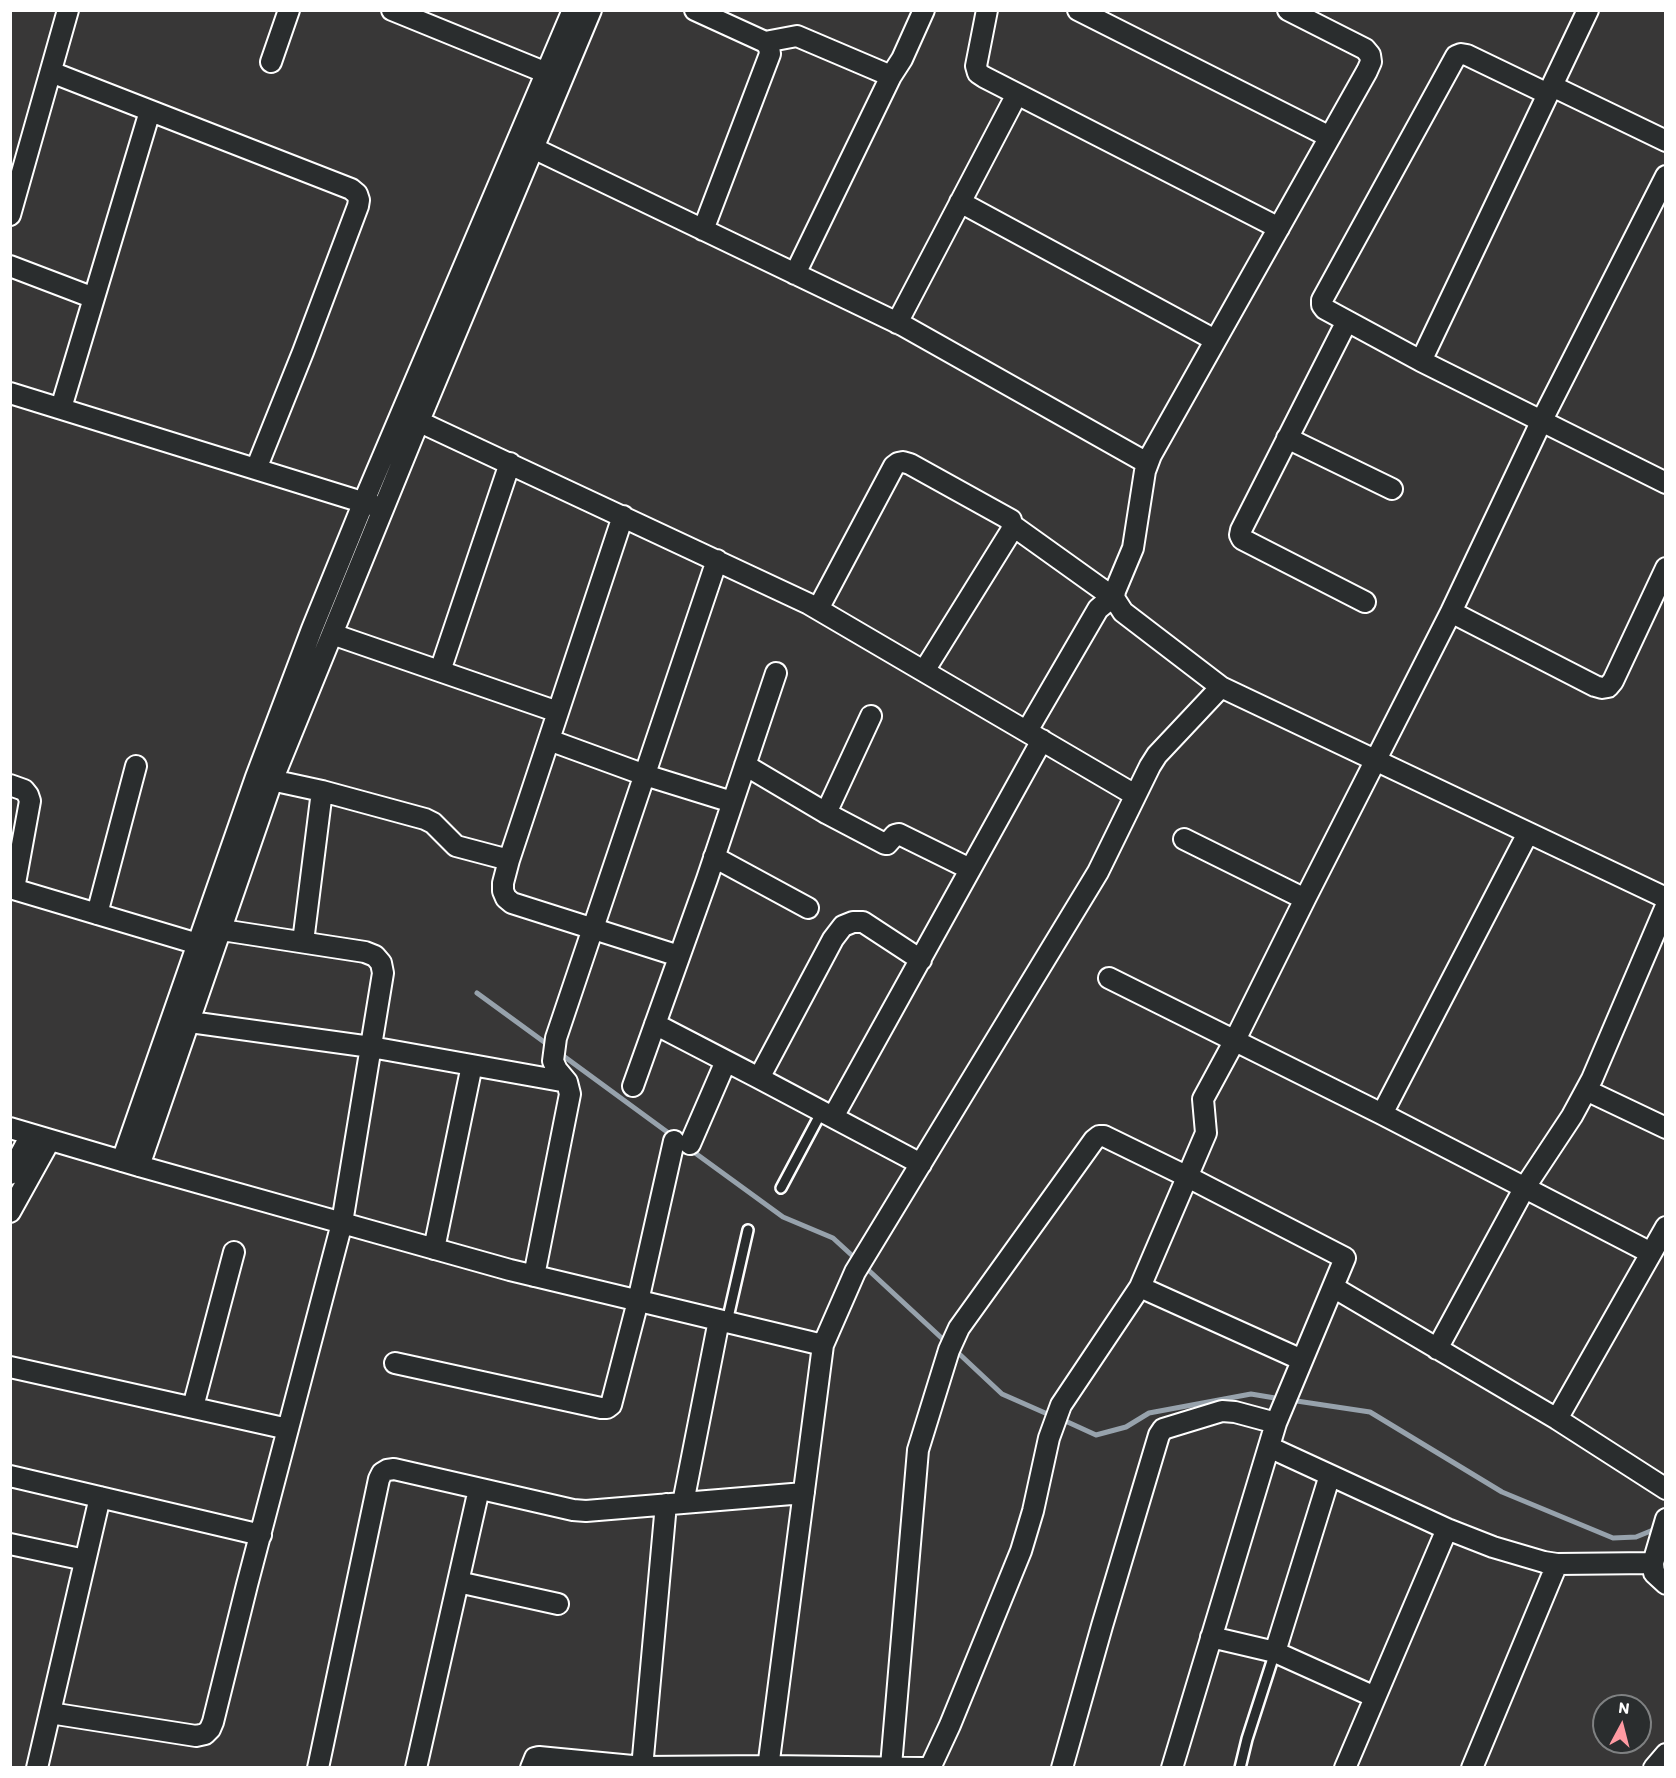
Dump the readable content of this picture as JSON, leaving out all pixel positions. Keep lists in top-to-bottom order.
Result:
{
  "north": "top"
}
